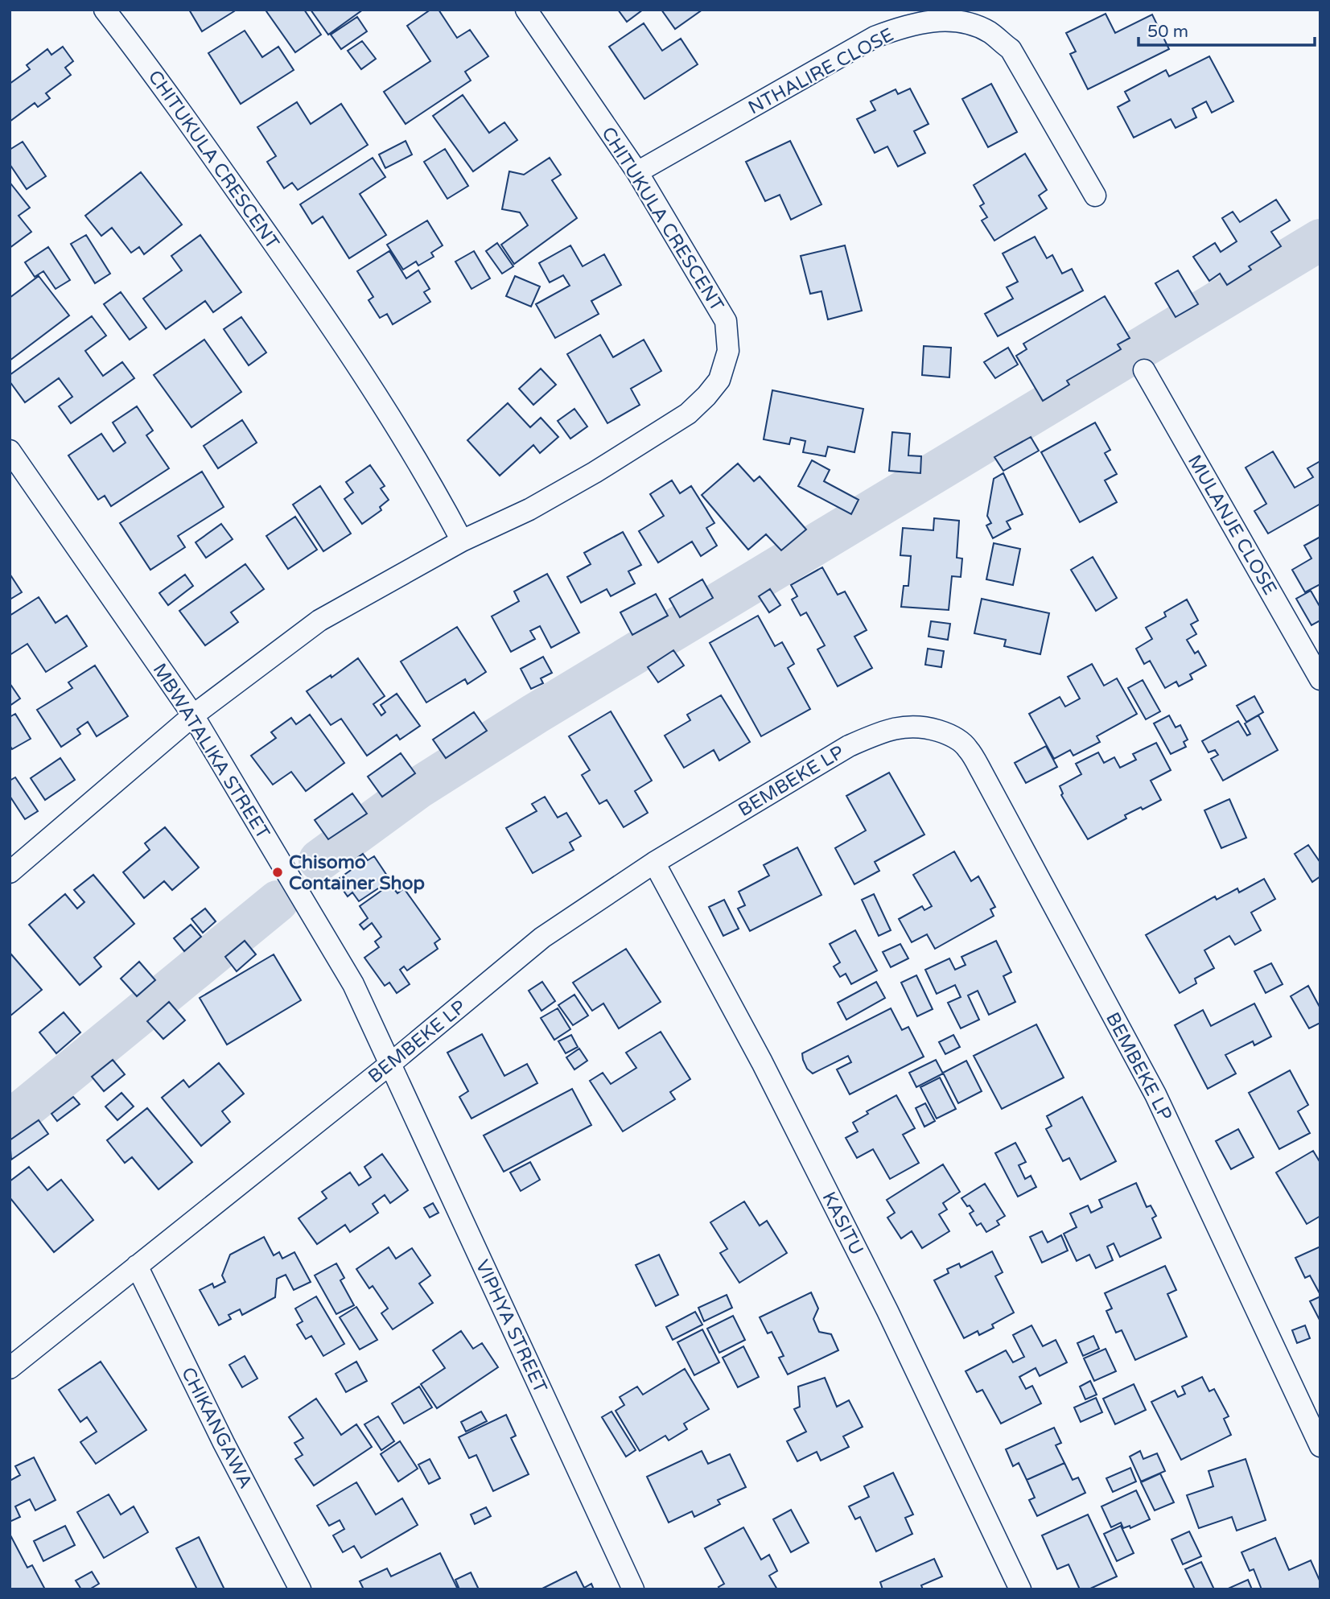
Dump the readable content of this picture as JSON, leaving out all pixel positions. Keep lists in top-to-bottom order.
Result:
{
  "streets": {
    "street": [
      "NTHALIRE CLOSE",
      "CHITUKULA CRESCENT",
      "MULANJE CLOSE",
      "MBWATALIKA STREET",
      "BEMBEKE LP",
      "KASITU",
      "VIPHYA STREET",
      "CHIKANGAWA"
    ]
  },
  "crossings": [
    ["NTHALIRE CLOSE", "CHITUKULA CRESCENT"],
    ["CHITUKULA CRESCENT", "MBWATALIKA STREET"],
    ["MBWATALIKA STREET", "BEMBEKE LP"],
    ["MBWATALIKA STREET", "VIPHYA STREET"],
    ["BEMBEKE LP", "KASITU"],
    ["BEMBEKE LP", "VIPHYA STREET"],
    ["BEMBEKE LP", "CHIKANGAWA"]
  ],
  "places": ["Chisomo Container Shop"],
  "scale_bar": "50 m"
}
